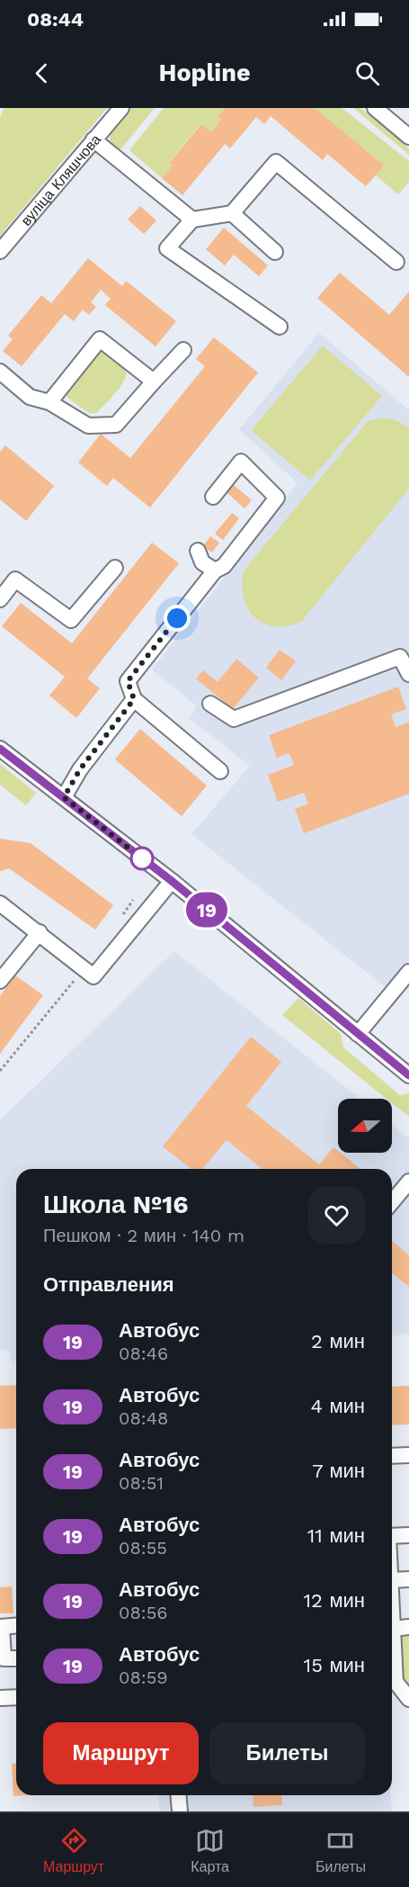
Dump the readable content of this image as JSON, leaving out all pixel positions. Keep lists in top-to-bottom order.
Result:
{
  "streets": {
    "street": ["вуліца Кляшчова"]
  },
  "lines": ["bus line 19"],
  "north": "left",
  "page": {
    "status": "08:44",
    "header": "Hopline",
    "on_map": "19",
    "heading": [
      ["Школа №16", "Пешком · 2 мин · 140 m"],
      "Отправления"
    ],
    "list": [
      {
        "mark": "19",
        "name": "Автобус",
        "note": "08:46",
        "value": "2 мин"
      },
      {
        "mark": "19",
        "name": "Автобус",
        "note": "08:48",
        "value": "4 мин"
      },
      {
        "mark": "19",
        "name": "Автобус",
        "note": "08:51",
        "value": "7 мин"
      },
      {
        "mark": "19",
        "name": "Автобус",
        "note": "08:55",
        "value": "11 мин"
      },
      {
        "mark": "19",
        "name": "Автобус",
        "note": "08:56",
        "value": "12 мин"
      },
      {
        "mark": "19",
        "name": "Автобус",
        "note": "08:59",
        "value": "15 мин"
      }
    ],
    "buttons": ["Маршрут", "Билеты"],
    "tabs": ["Маршрут", "Карта", "Билеты"]
  }
}
